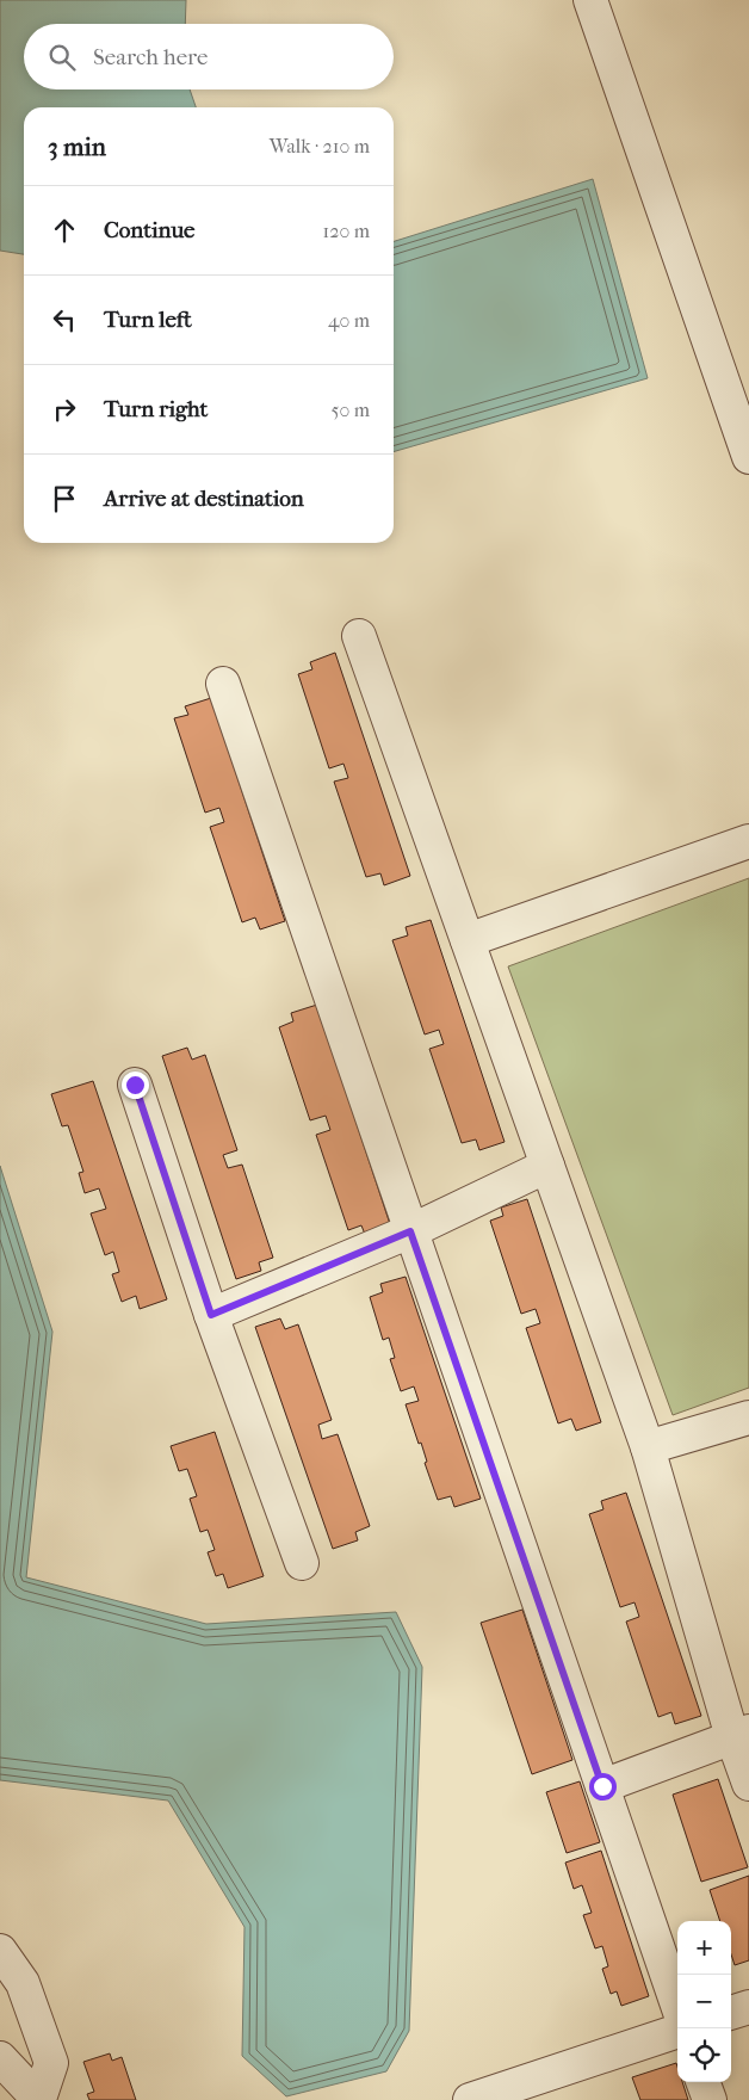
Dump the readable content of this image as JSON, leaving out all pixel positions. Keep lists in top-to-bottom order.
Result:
{
  "page": {
    "search": "Search here",
    "heading": ["3 min", "Walk · 210 m"],
    "list": [
      ["Continue", "120 m"],
      ["Turn left", "40 m"],
      ["Turn right", "50 m"],
      "Arrive at destination"
    ],
    "map_buttons": ["+", "−"]
  }
}
